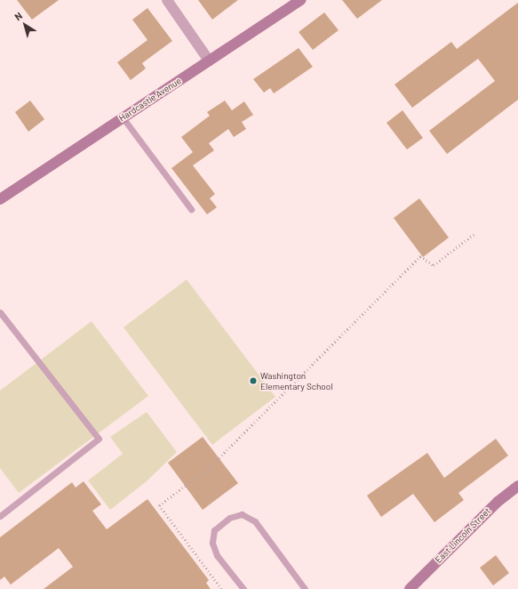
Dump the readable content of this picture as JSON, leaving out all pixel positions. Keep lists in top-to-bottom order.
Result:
{
  "streets": {
    "street": ["Hardcastle Avenue", "East Lincoln Street"]
  },
  "places": ["Washington Elementary School"],
  "north": "top left"
}
